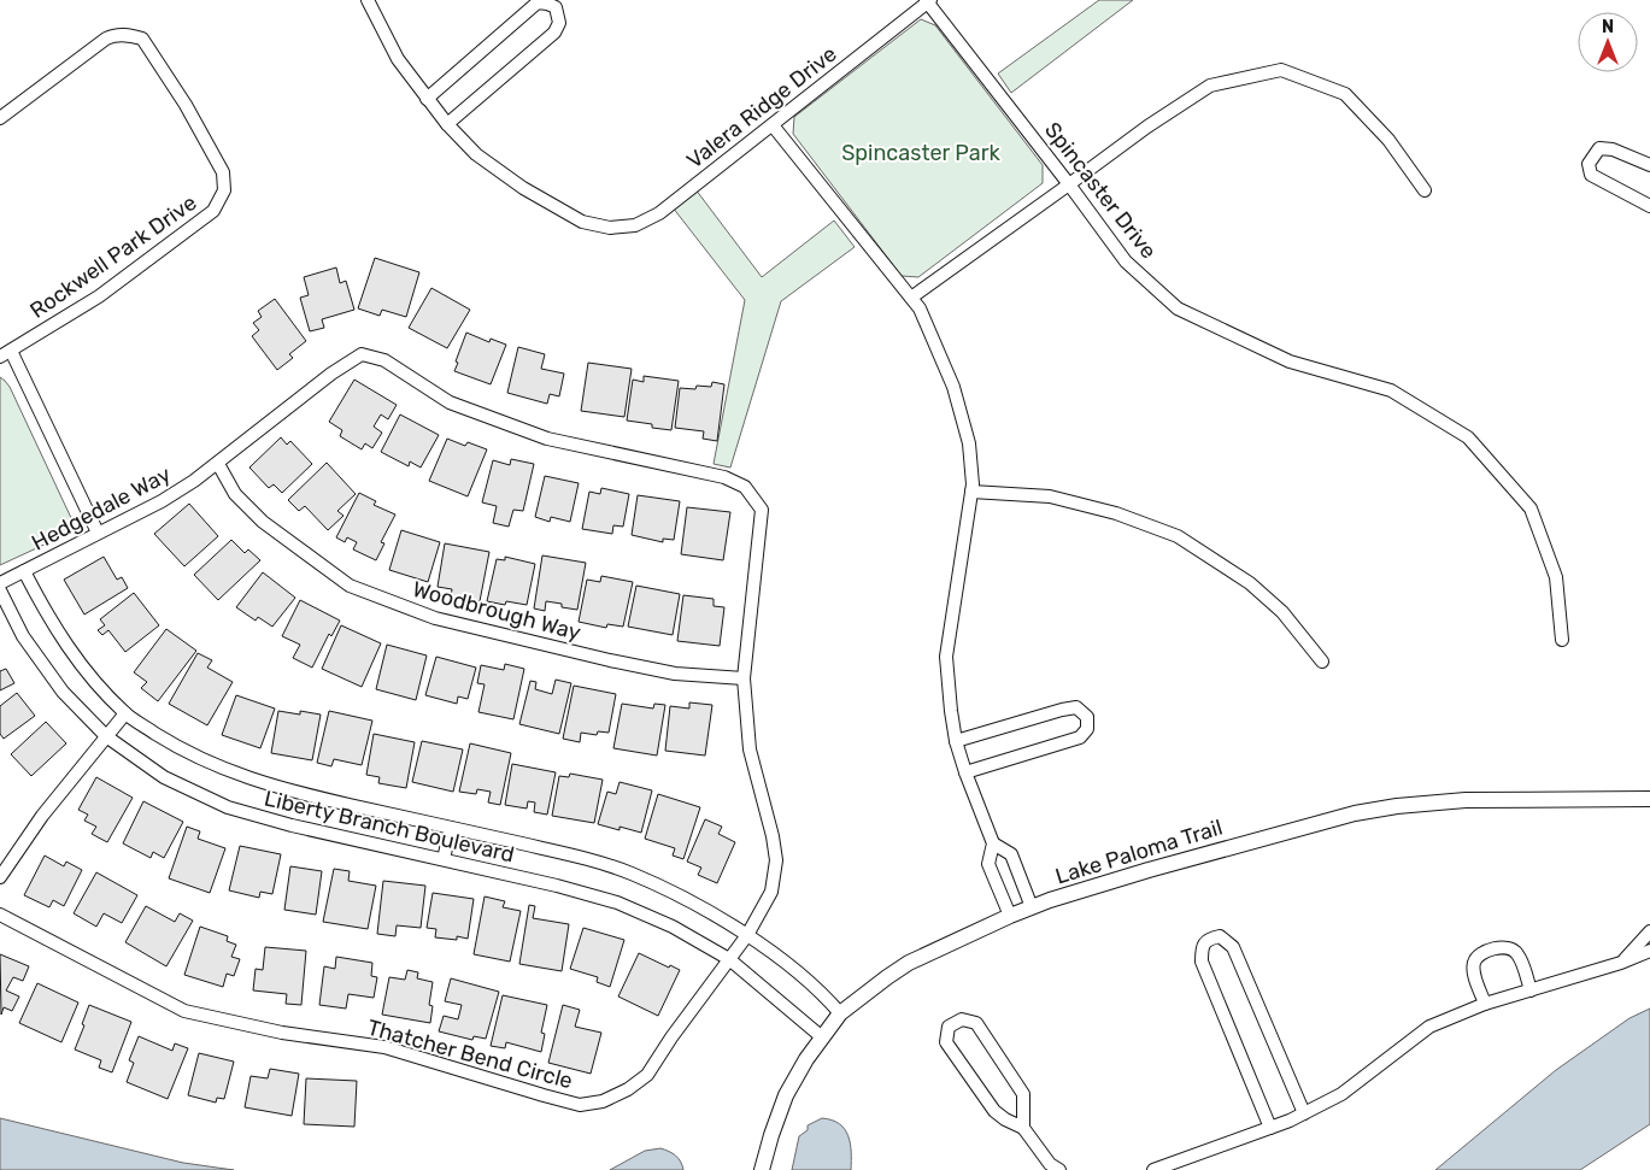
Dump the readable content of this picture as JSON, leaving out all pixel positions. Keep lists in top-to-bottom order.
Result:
{
  "streets": {
    "street": [
      "Valera Ridge Drive",
      "Spincaster Drive",
      "Rockwell Park Drive",
      "Hedgedale Way",
      "Woodbrough Way",
      "Liberty Branch Boulevard",
      "Lake Paloma Trail",
      "Thatcher Bend Circle"
    ]
  },
  "crossings": [
    ["Valera Ridge Drive", "Spincaster Drive"],
    ["Hedgedale Way", "Woodbrough Way"],
    ["Hedgedale Way", "Liberty Branch Boulevard"],
    ["Hedgedale Way", "Thatcher Bend Circle"],
    ["Woodbrough Way", "Thatcher Bend Circle"],
    ["Liberty Branch Boulevard", "Lake Paloma Trail"],
    ["Liberty Branch Boulevard", "Thatcher Bend Circle"]
  ],
  "parks": ["Spincaster Park"],
  "north": "top"
}
